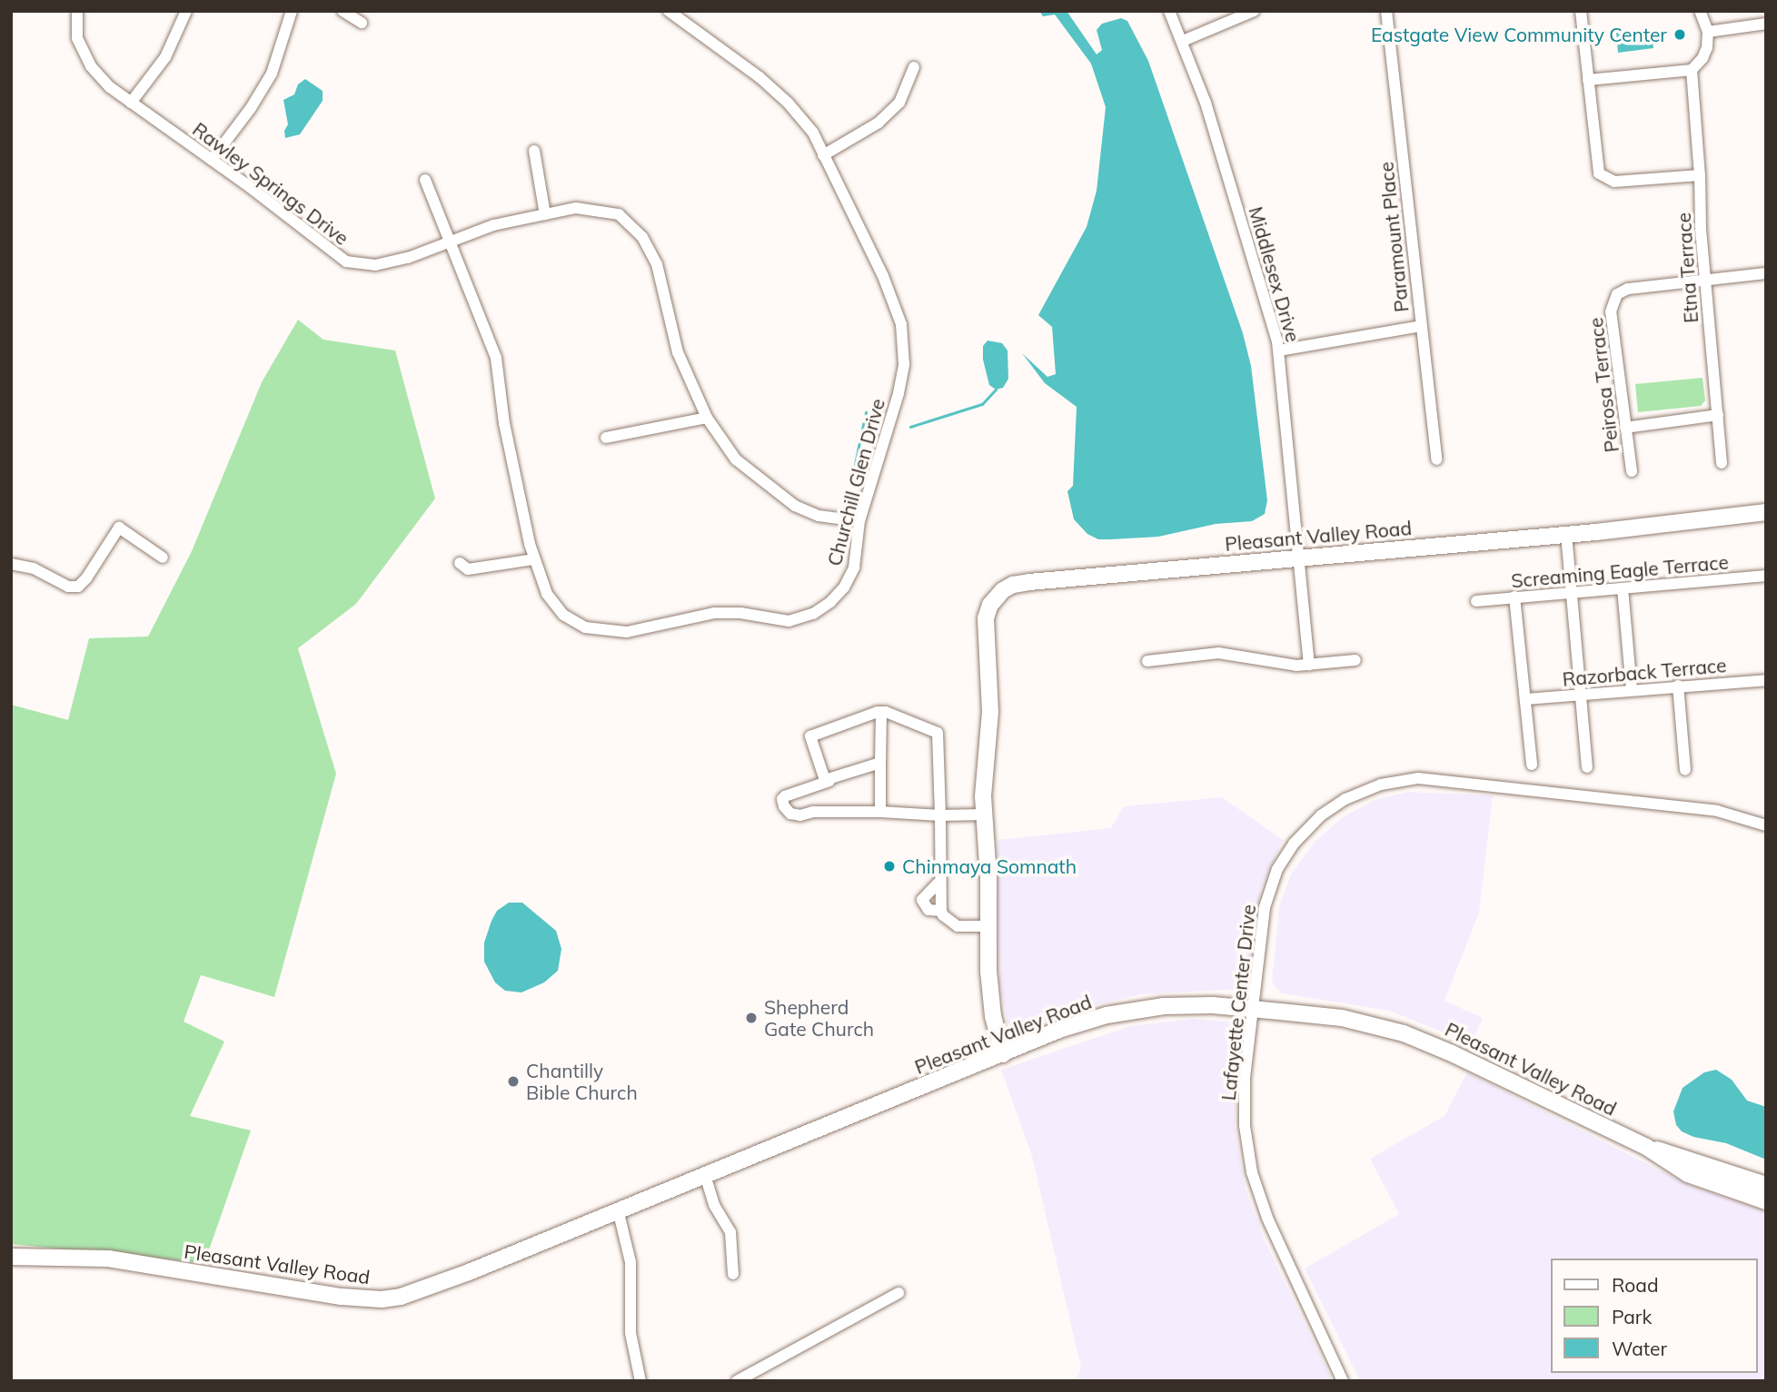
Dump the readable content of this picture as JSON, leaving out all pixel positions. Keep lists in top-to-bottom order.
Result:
{
  "streets": {
    "main road": ["Pleasant Valley Road"],
    "street": [
      "Rawley Springs Drive",
      "Paramount Place",
      "Etna Terrace",
      "Middlesex Drive",
      "Peirosa Terrace",
      "Churchill Glen Drive",
      "Screaming Eagle Terrace",
      "Razorback Terrace",
      "Lafayette Center Drive"
    ]
  },
  "crossings": [
    ["Rawley Springs Drive", "Churchill Glen Drive"],
    ["Etna Terrace", "Peirosa Terrace"],
    ["Middlesex Drive", "Pleasant Valley Road"],
    ["Pleasant Valley Road", "Lafayette Center Drive"]
  ],
  "places": [
    "Eastgate View Community Center",
    "Chinmaya Somnath",
    "Shepherd Gate Church",
    "Chantilly Bible Church"
  ],
  "legend": ["Road", "Park", "Water"]
}
